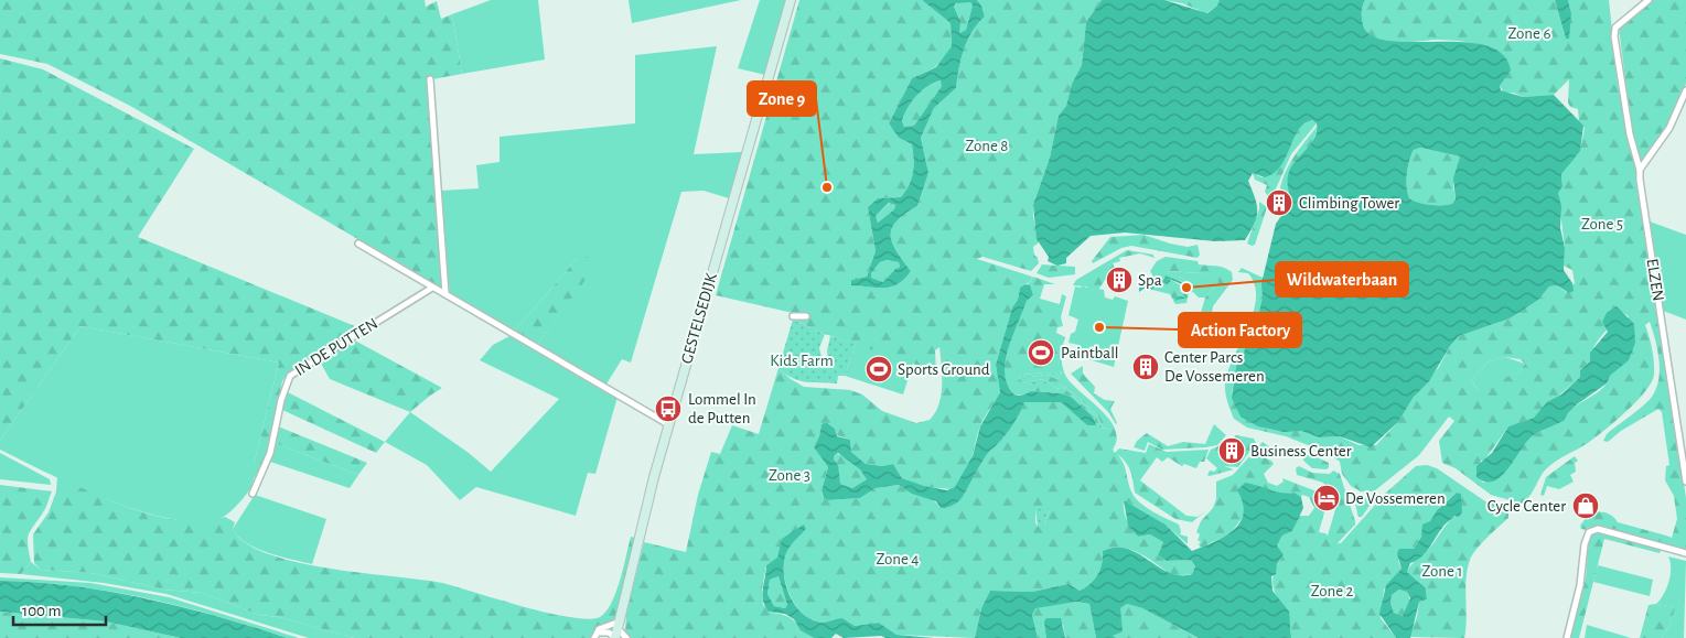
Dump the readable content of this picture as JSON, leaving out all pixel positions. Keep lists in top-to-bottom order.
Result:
{
  "streets": {
    "main road": ["GESTELSEDIJK"],
    "street": ["ELZEN", "IN DE PUTTEN"]
  },
  "parks": [
    "Zone 6",
    "Zone 8",
    "Zone 5",
    "Kids Farm",
    "Zone 3",
    "Zone 4",
    "Zone 1",
    "Zone 2"
  ],
  "places": {
    "other": ["Zone 9", "Wildwaterbaan", "Action Factory"],
    "building": [
      "Climbing Tower",
      "Spa",
      "Center Parcs De Vossemeren",
      "Business Center"
    ],
    "sports": ["Paintball", "Sports Ground"],
    "bus stop": ["Lommel In de Putten"],
    "hotel": ["De Vossemeren"],
    "shop": ["Cycle Center"]
  },
  "scale_bar": "100 m"
}
